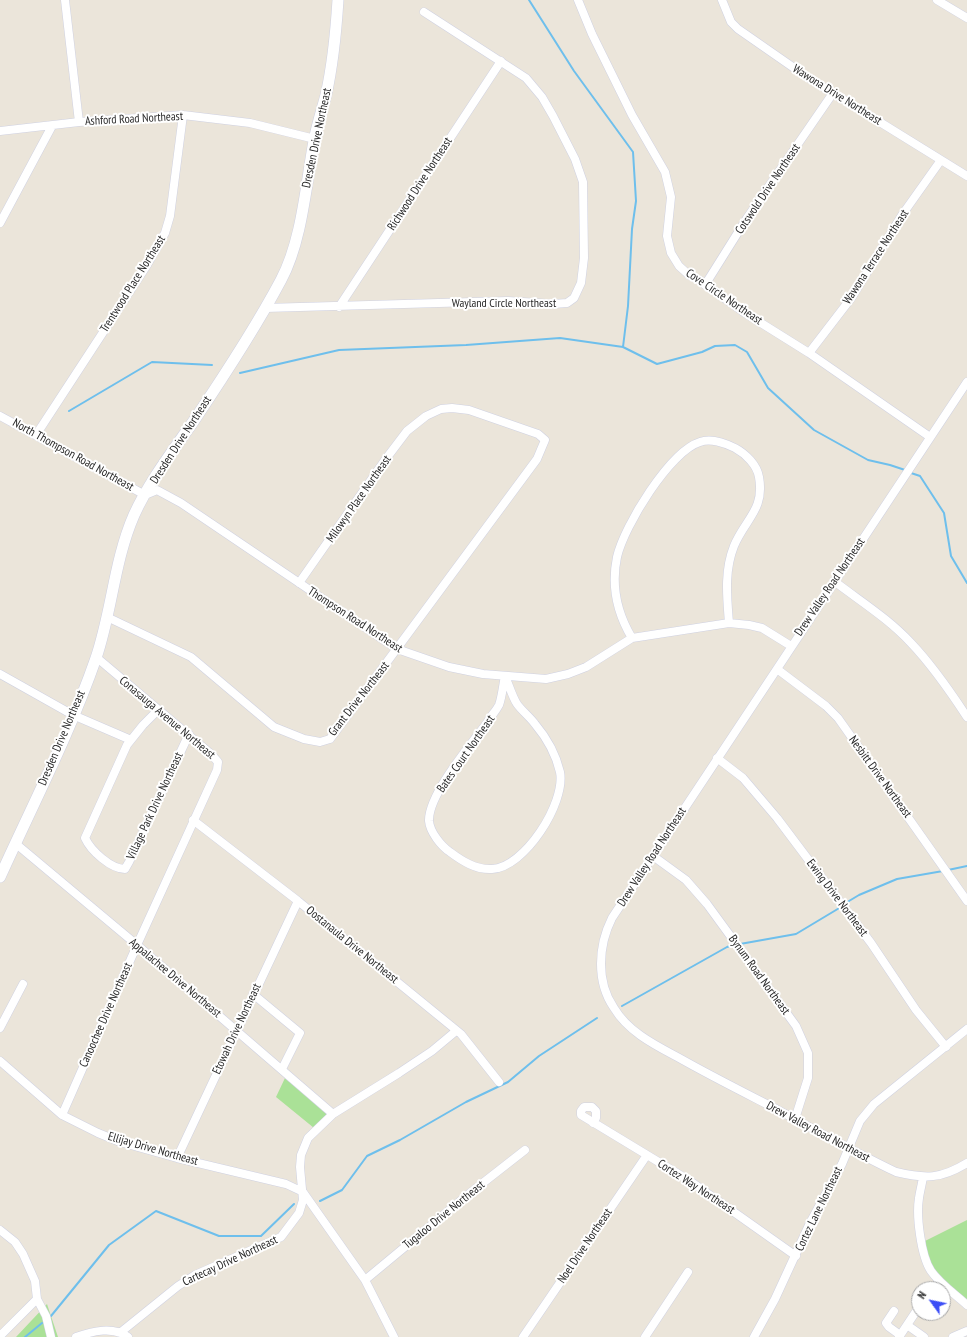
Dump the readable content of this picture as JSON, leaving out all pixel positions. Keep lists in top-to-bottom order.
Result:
{
  "streets": {
    "street": [
      "Wawona Drive Northeast",
      "Ashford Road Northeast",
      "Dresden Drive Northeast",
      "Richwood Drive Northeast",
      "Cotswold Drive Northeast",
      "Wawona Terrace Northeast",
      "Trentwood Place Northeast",
      "Cove Circle Northeast",
      "Wayland Circle Northeast",
      "North Thompson Road Northeast",
      "Milowyn Place Northeast",
      "Drew Valley Road Northeast",
      "Thompson Road Northeast",
      "Grant Drive Northeast",
      "Conasauga Avenue Northeast",
      "Bates Court Northeast",
      "Nesbitt Drive Northeast",
      "Village Park Drive Northeast",
      "Ewing Drive Northeast",
      "Oostanaula Drive Northeast",
      "Bynum Road Northeast",
      "Appalachee Drive Northeast",
      "Canoochee Drive Northeast",
      "Etowah Drive Northeast",
      "Ellijay Drive Northeast",
      "Cortez Way Northeast",
      "Cortez Lane Northeast",
      "Tugaloo Drive Northeast",
      "Noel Drive Northeast",
      "Cartecay Drive Northeast"
    ]
  },
  "crossings": [
    ["Wawona Drive Northeast", "Cotswold Drive Northeast"],
    ["Wawona Drive Northeast", "Wawona Terrace Northeast"],
    ["Ashford Road Northeast", "Dresden Drive Northeast"],
    ["Ashford Road Northeast", "Trentwood Place Northeast"],
    ["Dresden Drive Northeast", "Wayland Circle Northeast"],
    ["Dresden Drive Northeast", "North Thompson Road Northeast"],
    ["Dresden Drive Northeast", "Thompson Road Northeast"],
    ["Dresden Drive Northeast", "Grant Drive Northeast"],
    ["Dresden Drive Northeast", "Conasauga Avenue Northeast"],
    ["Dresden Drive Northeast", "Appalachee Drive Northeast"],
    ["Richwood Drive Northeast", "Wayland Circle Northeast"],
    ["Cotswold Drive Northeast", "Cove Circle Northeast"],
    ["Wawona Terrace Northeast", "Cove Circle Northeast"],
    ["Trentwood Place Northeast", "North Thompson Road Northeast"],
    ["Cove Circle Northeast", "Drew Valley Road Northeast"],
    ["North Thompson Road Northeast", "Thompson Road Northeast"],
    ["Milowyn Place Northeast", "Thompson Road Northeast"],
    ["Milowyn Place Northeast", "Grant Drive Northeast"],
    ["Drew Valley Road Northeast", "Thompson Road Northeast"],
    ["Drew Valley Road Northeast", "Nesbitt Drive Northeast"],
    ["Drew Valley Road Northeast", "Ewing Drive Northeast"],
    ["Drew Valley Road Northeast", "Bynum Road Northeast"],
    ["Drew Valley Road Northeast", "Cortez Lane Northeast"],
    ["Thompson Road Northeast", "Grant Drive Northeast"],
    ["Thompson Road Northeast", "Bates Court Northeast"],
    ["Conasauga Avenue Northeast", "Village Park Drive Northeast"],
    ["Conasauga Avenue Northeast", "Canoochee Drive Northeast"],
    ["Ewing Drive Northeast", "Cortez Lane Northeast"],
    ["Oostanaula Drive Northeast", "Canoochee Drive Northeast"],
    ["Oostanaula Drive Northeast", "Etowah Drive Northeast"],
    ["Oostanaula Drive Northeast", "Cartecay Drive Northeast"],
    ["Appalachee Drive Northeast", "Canoochee Drive Northeast"],
    ["Appalachee Drive Northeast", "Etowah Drive Northeast"],
    ["Appalachee Drive Northeast", "Cartecay Drive Northeast"],
    ["Canoochee Drive Northeast", "Ellijay Drive Northeast"],
    ["Etowah Drive Northeast", "Ellijay Drive Northeast"],
    ["Ellijay Drive Northeast", "Cartecay Drive Northeast"],
    ["Cortez Way Northeast", "Cortez Lane Northeast"],
    ["Cortez Way Northeast", "Noel Drive Northeast"]
  ],
  "north": "top left"
}
